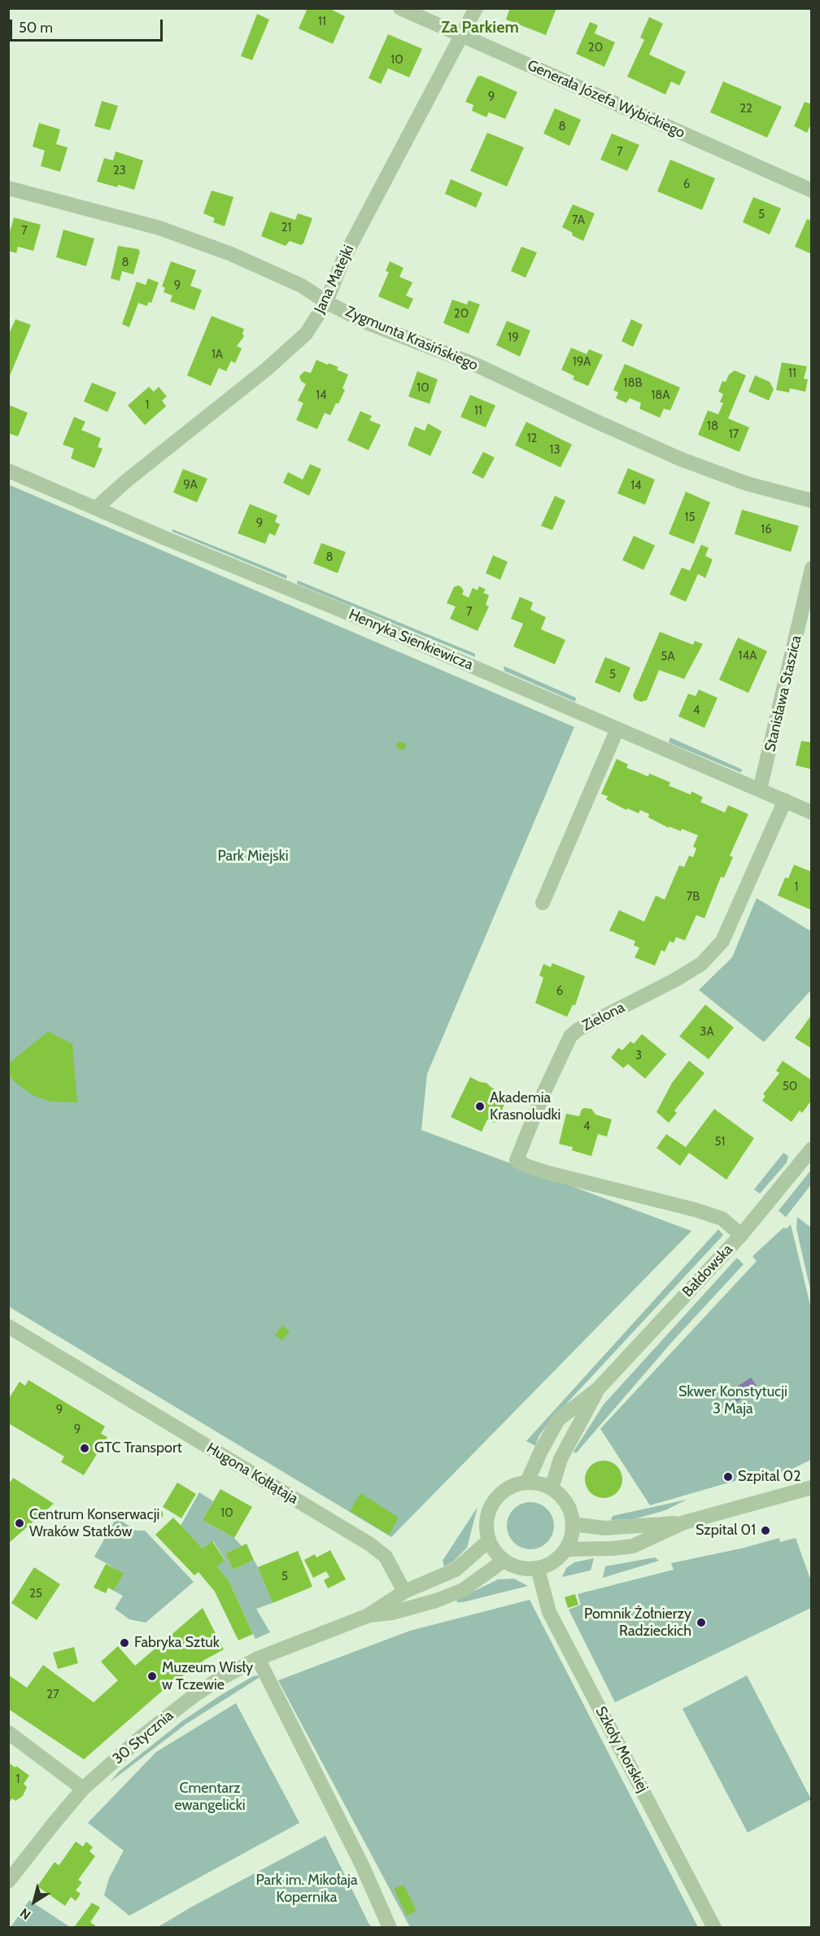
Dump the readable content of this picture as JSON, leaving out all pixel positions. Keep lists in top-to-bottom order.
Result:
{
  "streets": {
    "street": [
      "Generała Józefa Wybickiego",
      "Jana Matejki",
      "Zygmunta Krasińskiego",
      "Henryka Sienkiewicza",
      "Stanisława Staszica",
      "Zielona",
      "Bałdowska",
      "Hugona Kołłątaja",
      "30 Stycznia",
      "Szkoły Morskiej"
    ]
  },
  "crossings": [
    ["Generała Józefa Wybickiego", "Jana Matejki"],
    ["Jana Matejki", "Zygmunta Krasińskiego"],
    ["Jana Matejki", "Henryka Sienkiewicza"],
    ["Henryka Sienkiewicza", "Stanisława Staszica"],
    ["Henryka Sienkiewicza", "Zielona"],
    ["Zielona", "Bałdowska"],
    ["Bałdowska", "30 Stycznia"],
    ["Bałdowska", "Szkoły Morskiej"],
    ["Hugona Kołłątaja", "30 Stycznia"],
    ["30 Stycznia", "Szkoły Morskiej"]
  ],
  "districts": ["Za Parkiem"],
  "parks": [
    "Park Miejski",
    "Skwer Konstytucji 3 Maja",
    "Cmentarz ewangelicki",
    "Park im. Mikołaja Kopernika"
  ],
  "places": [
    "Akademia Krasnoludki",
    "GTC Transport",
    "Szpital 02",
    "Centrum Konserwacji Wraków Statków",
    "Szpital 01",
    "Pomnik Żołnierzy Radzieckich",
    "Fabryka Sztuk",
    "Muzeum Wisły w Tczewie"
  ],
  "house_numbers": [
    "11",
    "20",
    "10",
    "9",
    "22",
    "8",
    "7",
    "23",
    "6",
    "5",
    "7A",
    "21",
    "7",
    "8",
    "9",
    "20",
    "19",
    "1A",
    "19A",
    "11",
    "18B",
    "10",
    "14",
    "18A",
    "1",
    "11",
    "18",
    "17",
    "12",
    "13",
    "9A",
    "14",
    "15",
    "9",
    "16",
    "8",
    "7",
    "14A",
    "5A",
    "5",
    "4",
    "1",
    "7B",
    "6",
    "3A",
    "3",
    "50",
    "4",
    "51",
    "9",
    "9",
    "10",
    "5",
    "25",
    "27",
    "1"
  ],
  "scale_bar": "50 m",
  "north": "bottom left"
}
